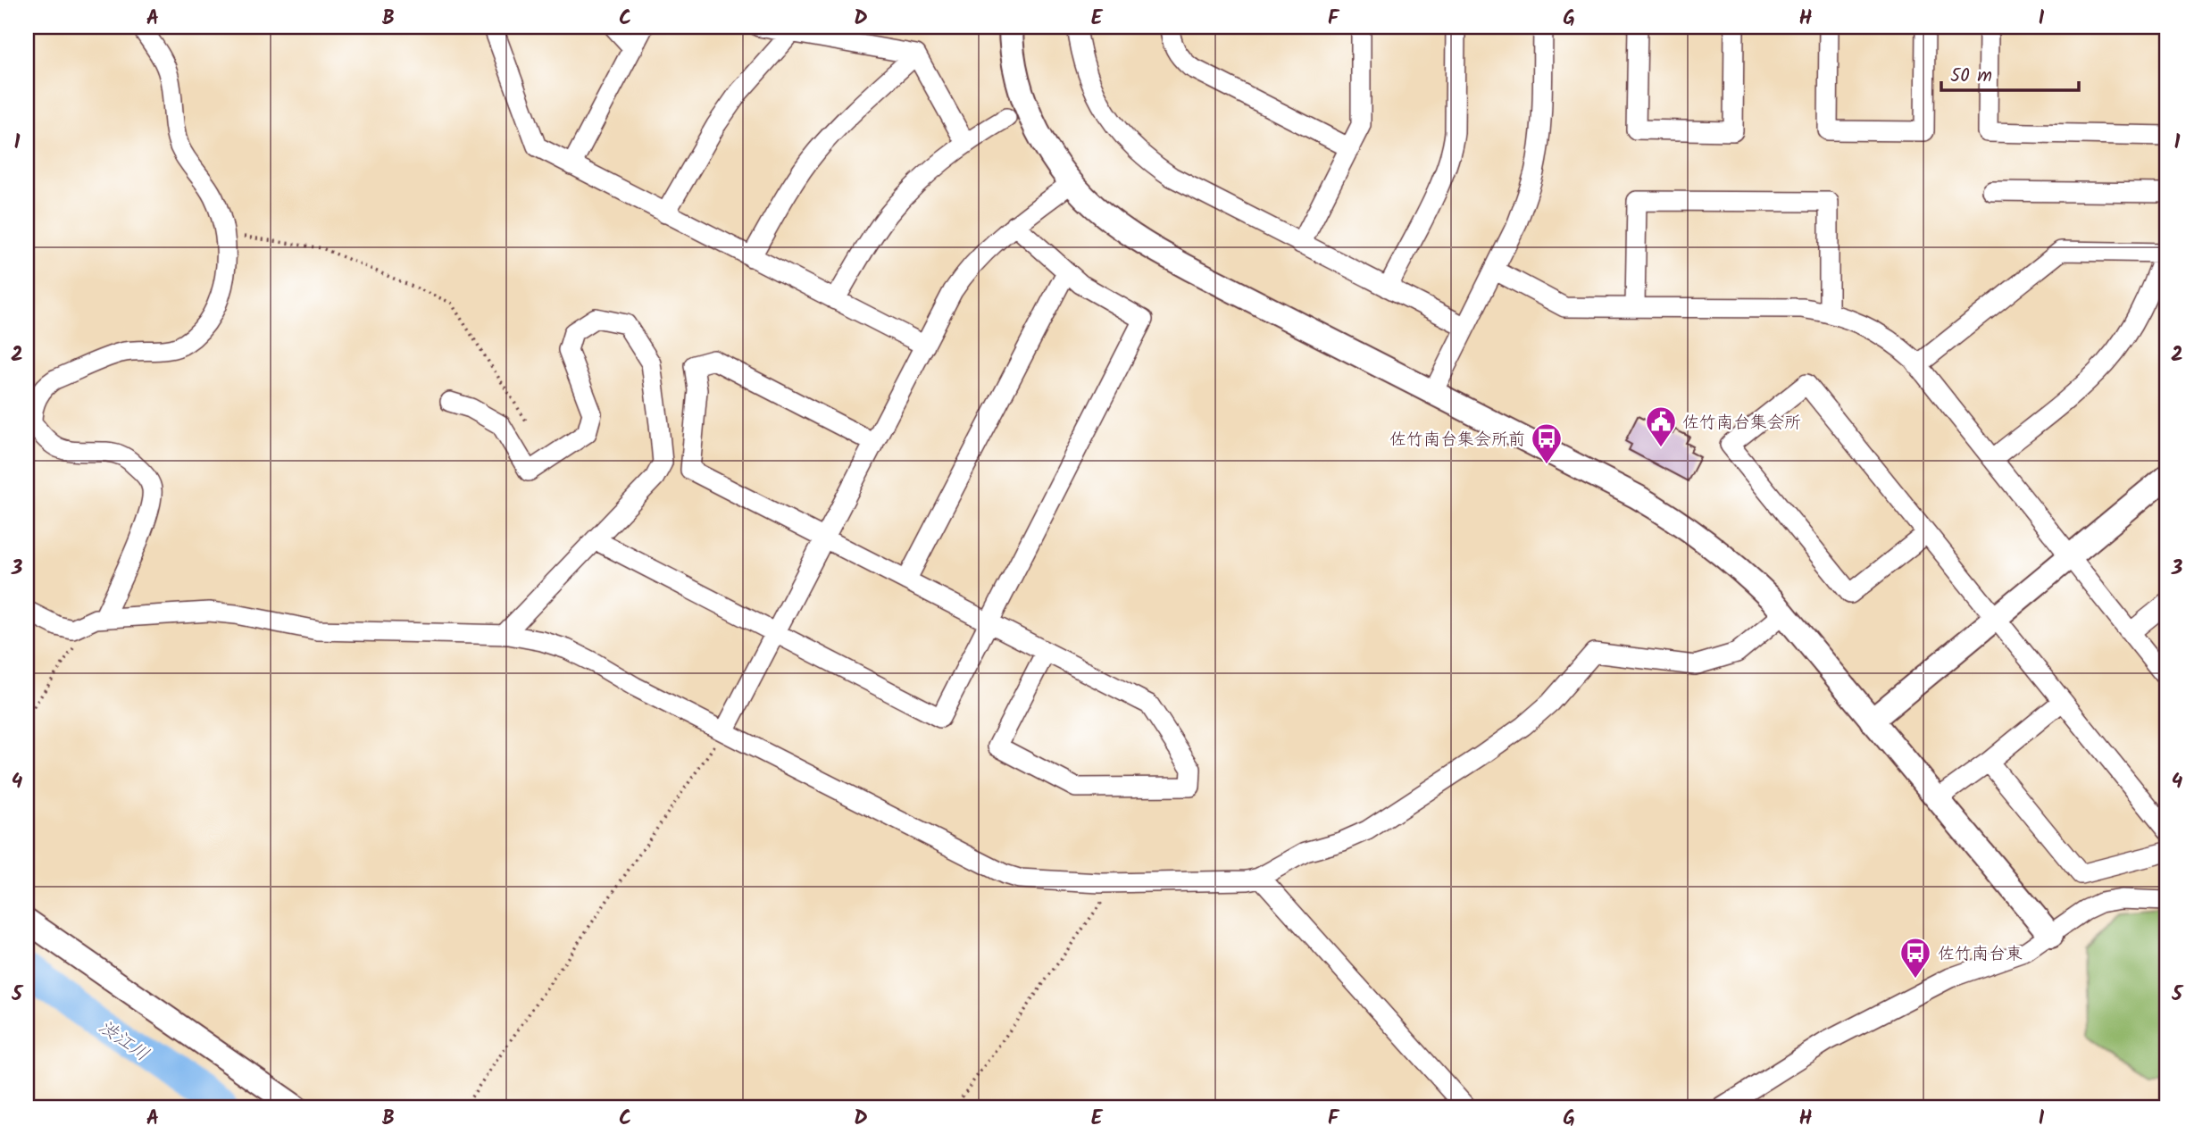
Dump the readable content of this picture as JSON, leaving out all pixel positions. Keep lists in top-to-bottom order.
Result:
{
  "water": ["渋江川"],
  "places": {
    "public building": ["佐竹南台集会所"],
    "bus stop": ["佐竹南台集会所前", "佐竹南台東"]
  },
  "scale_bar": "50 m",
  "grid": {
    "columns": [
      "A",
      "B",
      "C",
      "D",
      "E",
      "F",
      "G",
      "H",
      "I"
    ],
    "rows": [
      "1",
      "2",
      "3",
      "4",
      "5"
    ]
  }
}
